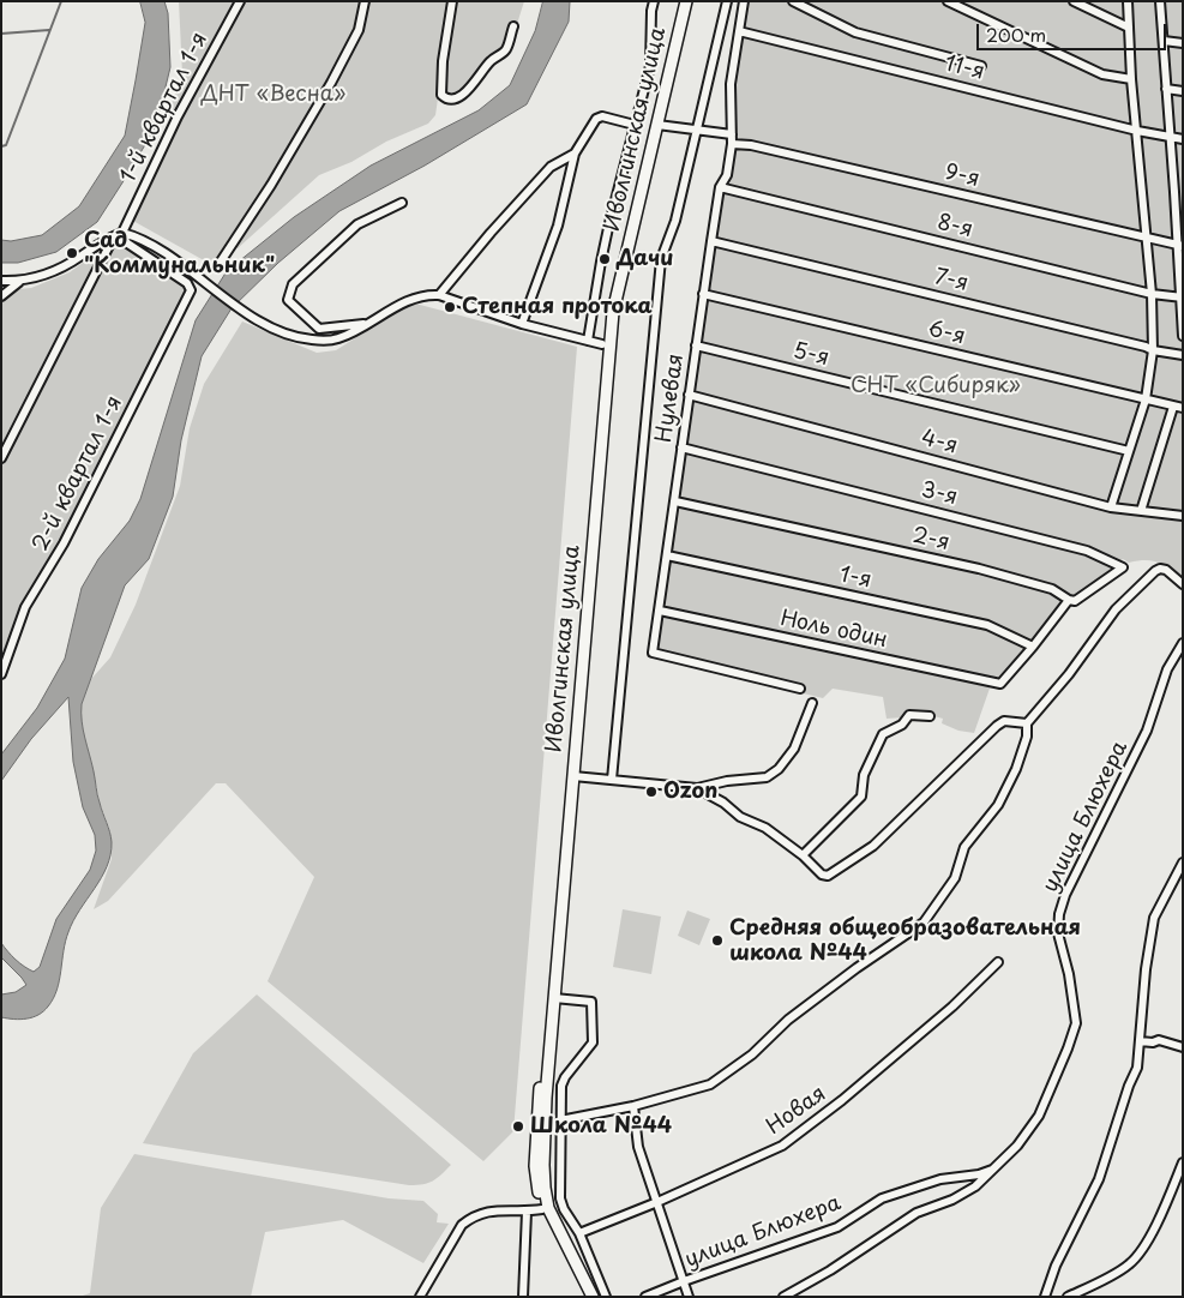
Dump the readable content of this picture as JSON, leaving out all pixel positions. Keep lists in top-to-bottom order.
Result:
{
  "streets": {
    "main road": ["Иволгинская улица"],
    "street": [
      "11-я",
      "1-й квартал 1-я",
      "9-я",
      "8-я",
      "7-я",
      "6-я",
      "5-я",
      "Нулевая",
      "4-я",
      "2-й квартал 1-я",
      "3-я",
      "2-я",
      "1-я",
      "Ноль один",
      "улица Блюхера",
      "Новая"
    ]
  },
  "crossings": [
    ["11-я", "Нулевая"],
    ["1-й квартал 1-я", "2-й квартал 1-я"],
    ["9-я", "Нулевая"],
    ["8-я", "Нулевая"],
    ["7-я", "Нулевая"],
    ["6-я", "Нулевая"],
    ["5-я", "Нулевая"],
    ["Нулевая", "4-я"],
    ["Нулевая", "3-я"],
    ["Нулевая", "2-я"],
    ["Нулевая", "1-я"],
    ["Нулевая", "Ноль один"],
    ["3-я", "2-я"],
    ["1-я", "Ноль один"]
  ],
  "parks": ["ДНТ «Весна»", "СНТ «Сибиряк»"],
  "places": [
    "Сад \"Коммунальник\"",
    "Дачи",
    "Степная протока",
    "Ozon",
    "Средняя общеобразовательная школа №44",
    "Школа №44"
  ],
  "scale_bar": "200 m"
}
